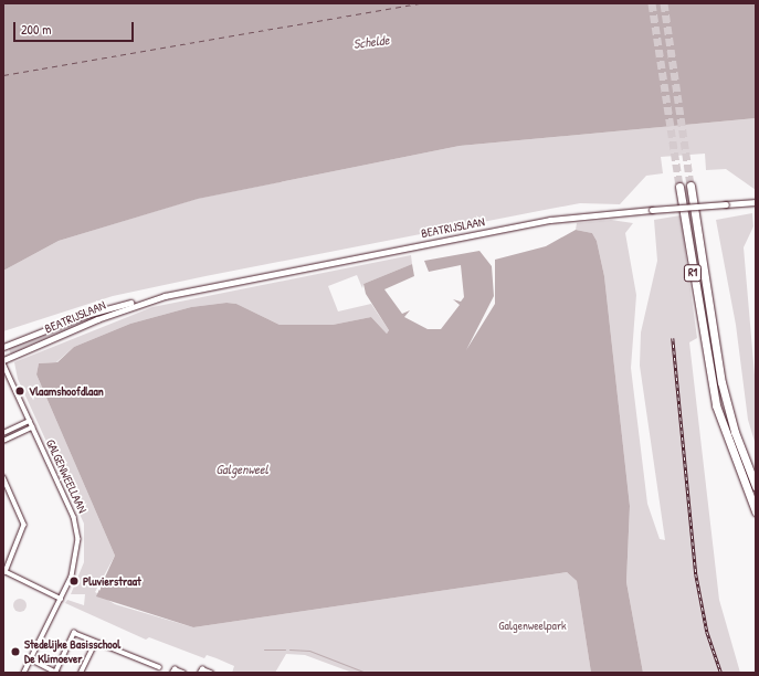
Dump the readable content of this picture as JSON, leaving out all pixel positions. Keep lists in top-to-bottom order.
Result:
{
  "streets": {
    "highway": ["R1"],
    "street": ["BEATRIJSLAAN", "GALGENWEELLAAN"]
  },
  "crossings": [
    ["BEATRIJSLAAN", "GALGENWEELLAAN"]
  ],
  "water": ["Schelde", "Galgenweel"],
  "parks": ["Galgenweelpark"],
  "places": ["Vlaamshoofdlaan", "Pluvierstraat", "Stedelijke Basisschool De Klimoever"],
  "scale_bar": "200 m"
}
